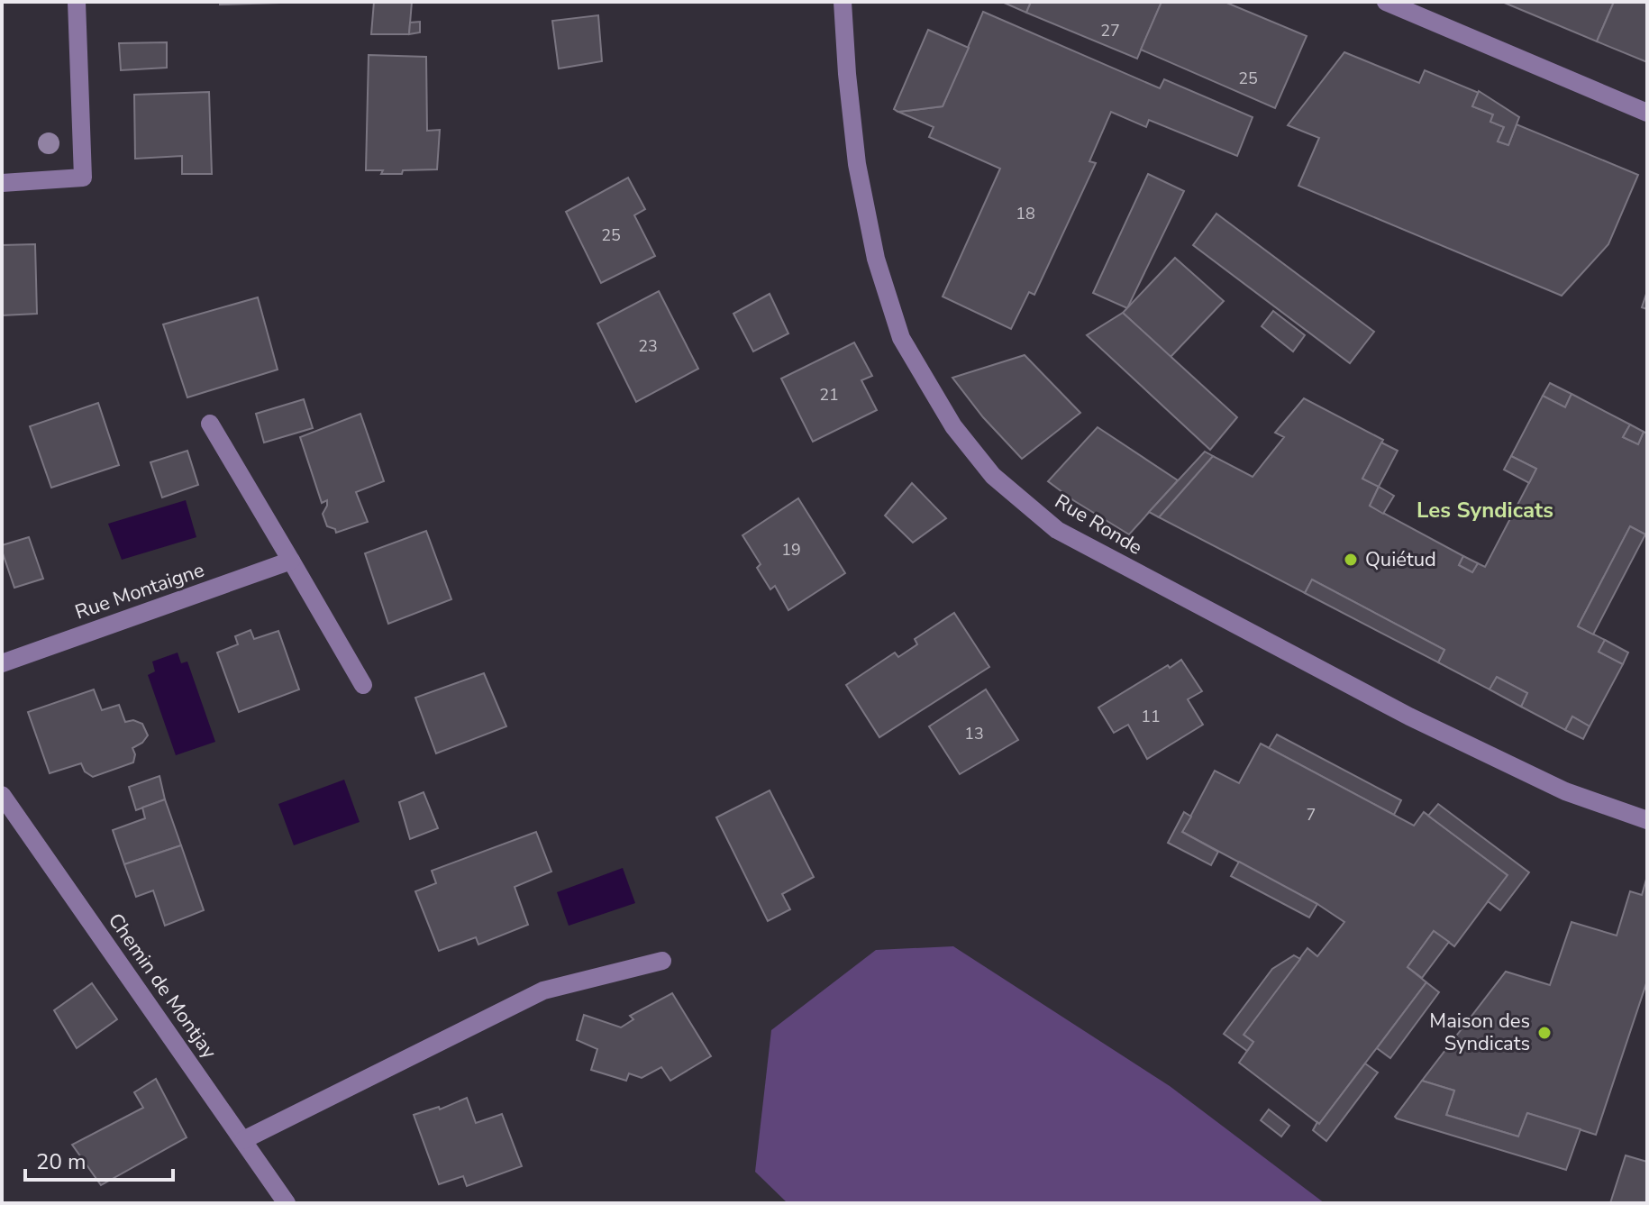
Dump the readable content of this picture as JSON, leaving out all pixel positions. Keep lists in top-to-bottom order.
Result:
{
  "streets": {
    "street": ["Rue Ronde", "Rue Montaigne", "Chemin de Montjay"]
  },
  "districts": ["Les Syndicats"],
  "places": ["Quiétud", "Maison des Syndicats"],
  "house_numbers": [
    "27",
    "25",
    "18",
    "25",
    "23",
    "21",
    "19",
    "11",
    "13",
    "7"
  ],
  "scale_bar": "20 m"
}
